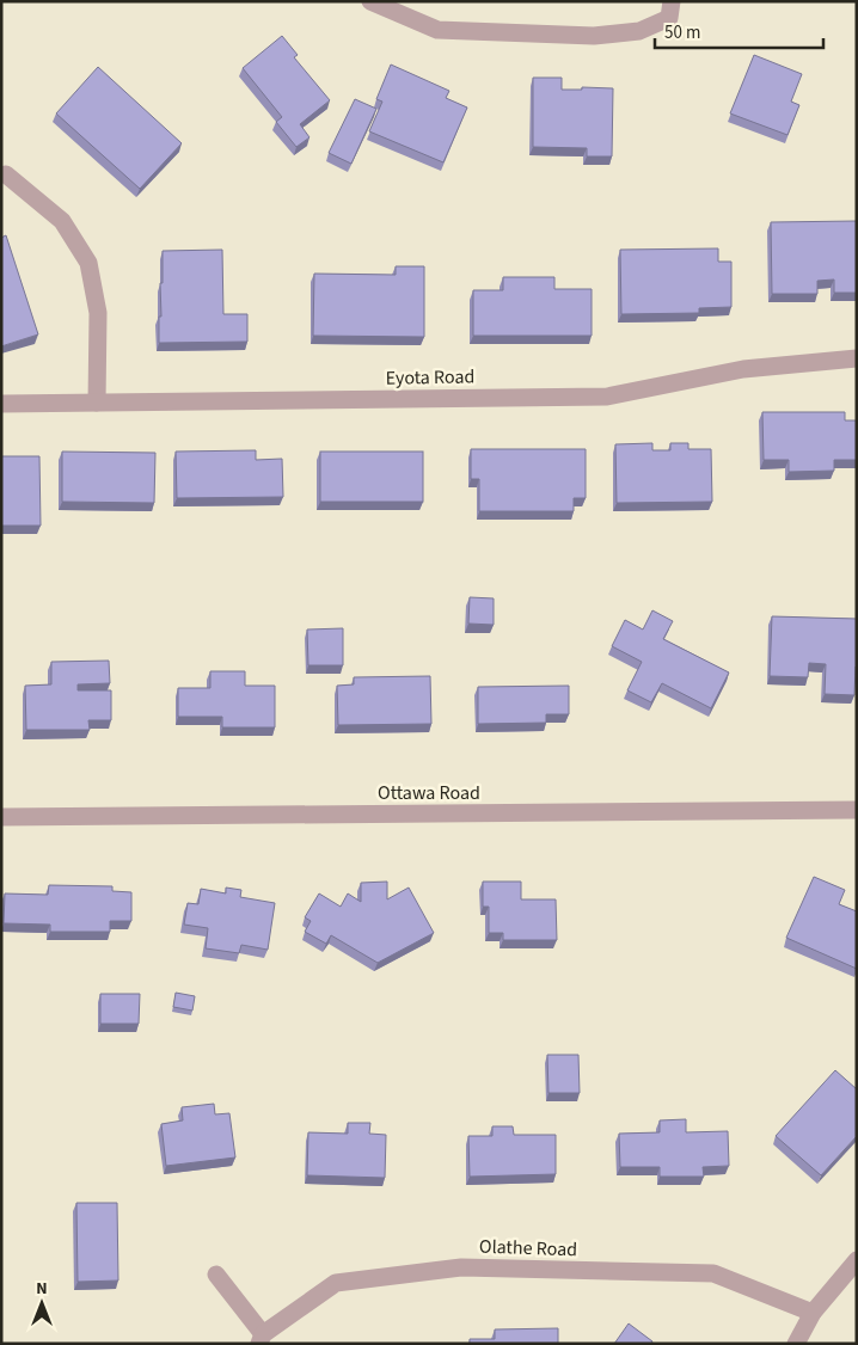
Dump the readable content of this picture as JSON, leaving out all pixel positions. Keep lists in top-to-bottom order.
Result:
{
  "streets": {
    "street": ["Eyota Road", "Ottawa Road", "Olathe Road"]
  },
  "scale_bar": "50 m",
  "north": "top"
}
